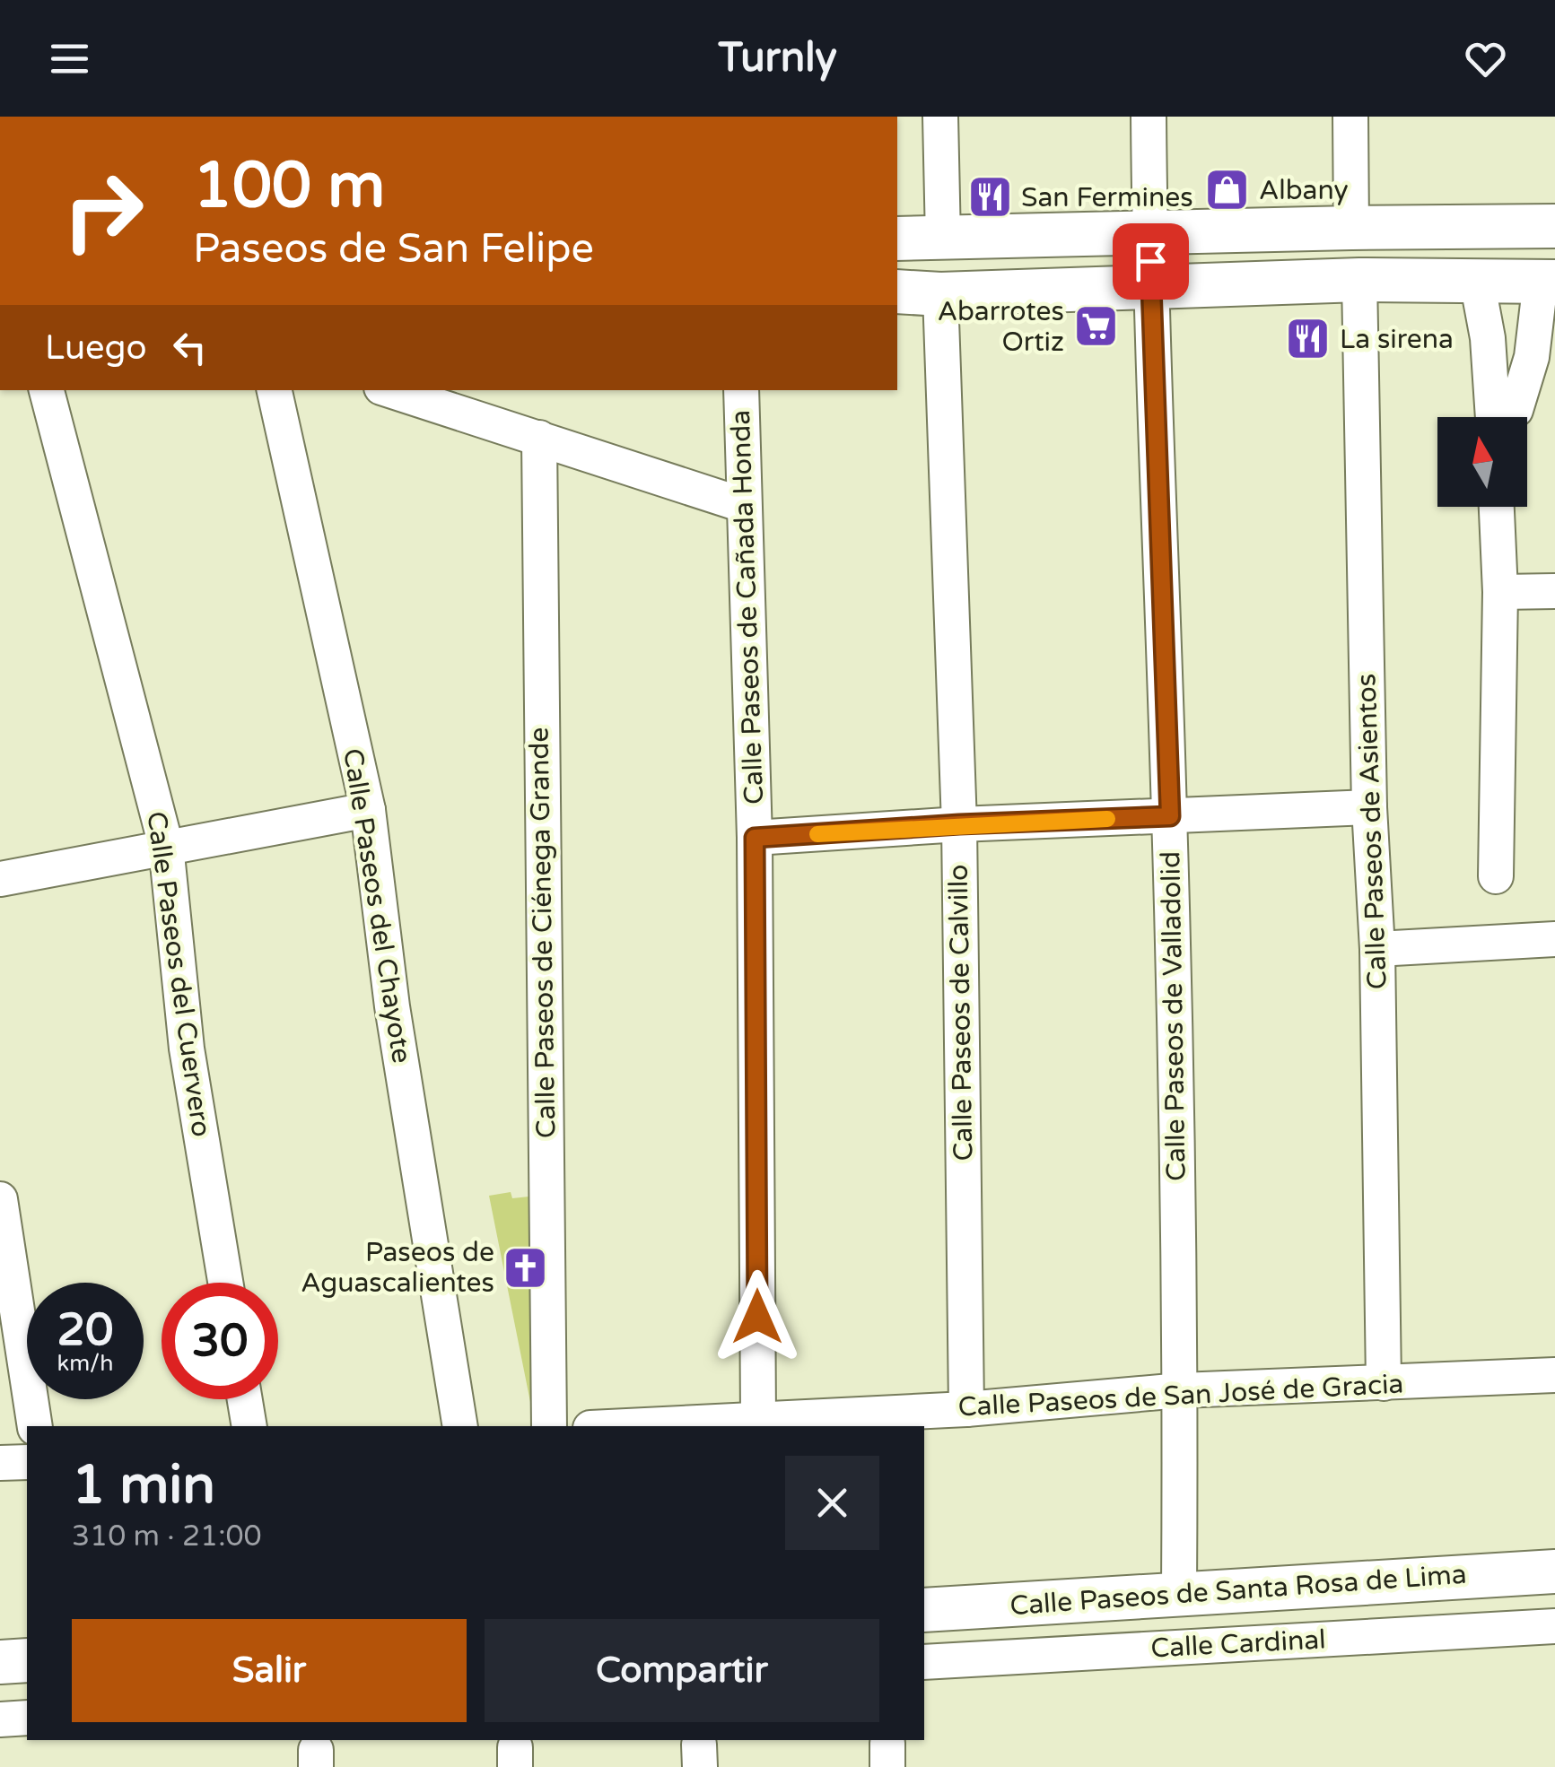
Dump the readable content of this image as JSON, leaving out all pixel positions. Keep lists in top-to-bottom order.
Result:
{
  "streets": {
    "street": [
      "Calle Paseos de Cañada Honda",
      "Calle Paseos de Asientos",
      "Calle Paseos del Chayote",
      "Calle Paseos de Ciénega Grande",
      "Calle Paseos del Cuervero",
      "Calle Paseos de Calvillo",
      "Calle Paseos de Valladolid",
      "Calle Paseos de San José de Gracia",
      "Calle Paseos de Santa Rosa de Lima",
      "Calle Cardinal"
    ]
  },
  "crossings": [
    ["Calle Paseos de Cañada Honda", "Calle Paseos de San José de Gracia"],
    ["Calle Paseos de Asientos", "Calle Paseos de San José de Gracia"],
    ["Calle Paseos de Calvillo", "Calle Paseos de San José de Gracia"],
    ["Calle Paseos de Valladolid", "Calle Paseos de San José de Gracia"],
    ["Calle Paseos de Valladolid", "Calle Paseos de Santa Rosa de Lima"]
  ],
  "places": {
    "shop": ["Albany"],
    "restaurant": ["San Fermines", "La sirena"],
    "supermarket": ["Abarrotes Ortiz"],
    "church": ["Paseos de Aguascalientes"]
  },
  "north": "top",
  "page": {
    "header": "Turnly",
    "turn": ["100 m", "Paseos de San Felipe"],
    "then": "Luego",
    "speed": "20 km/h",
    "limit": "30",
    "heading": ["1 min", "310 m · 21:00"],
    "buttons": ["Salir", "Compartir"]
  }
}
